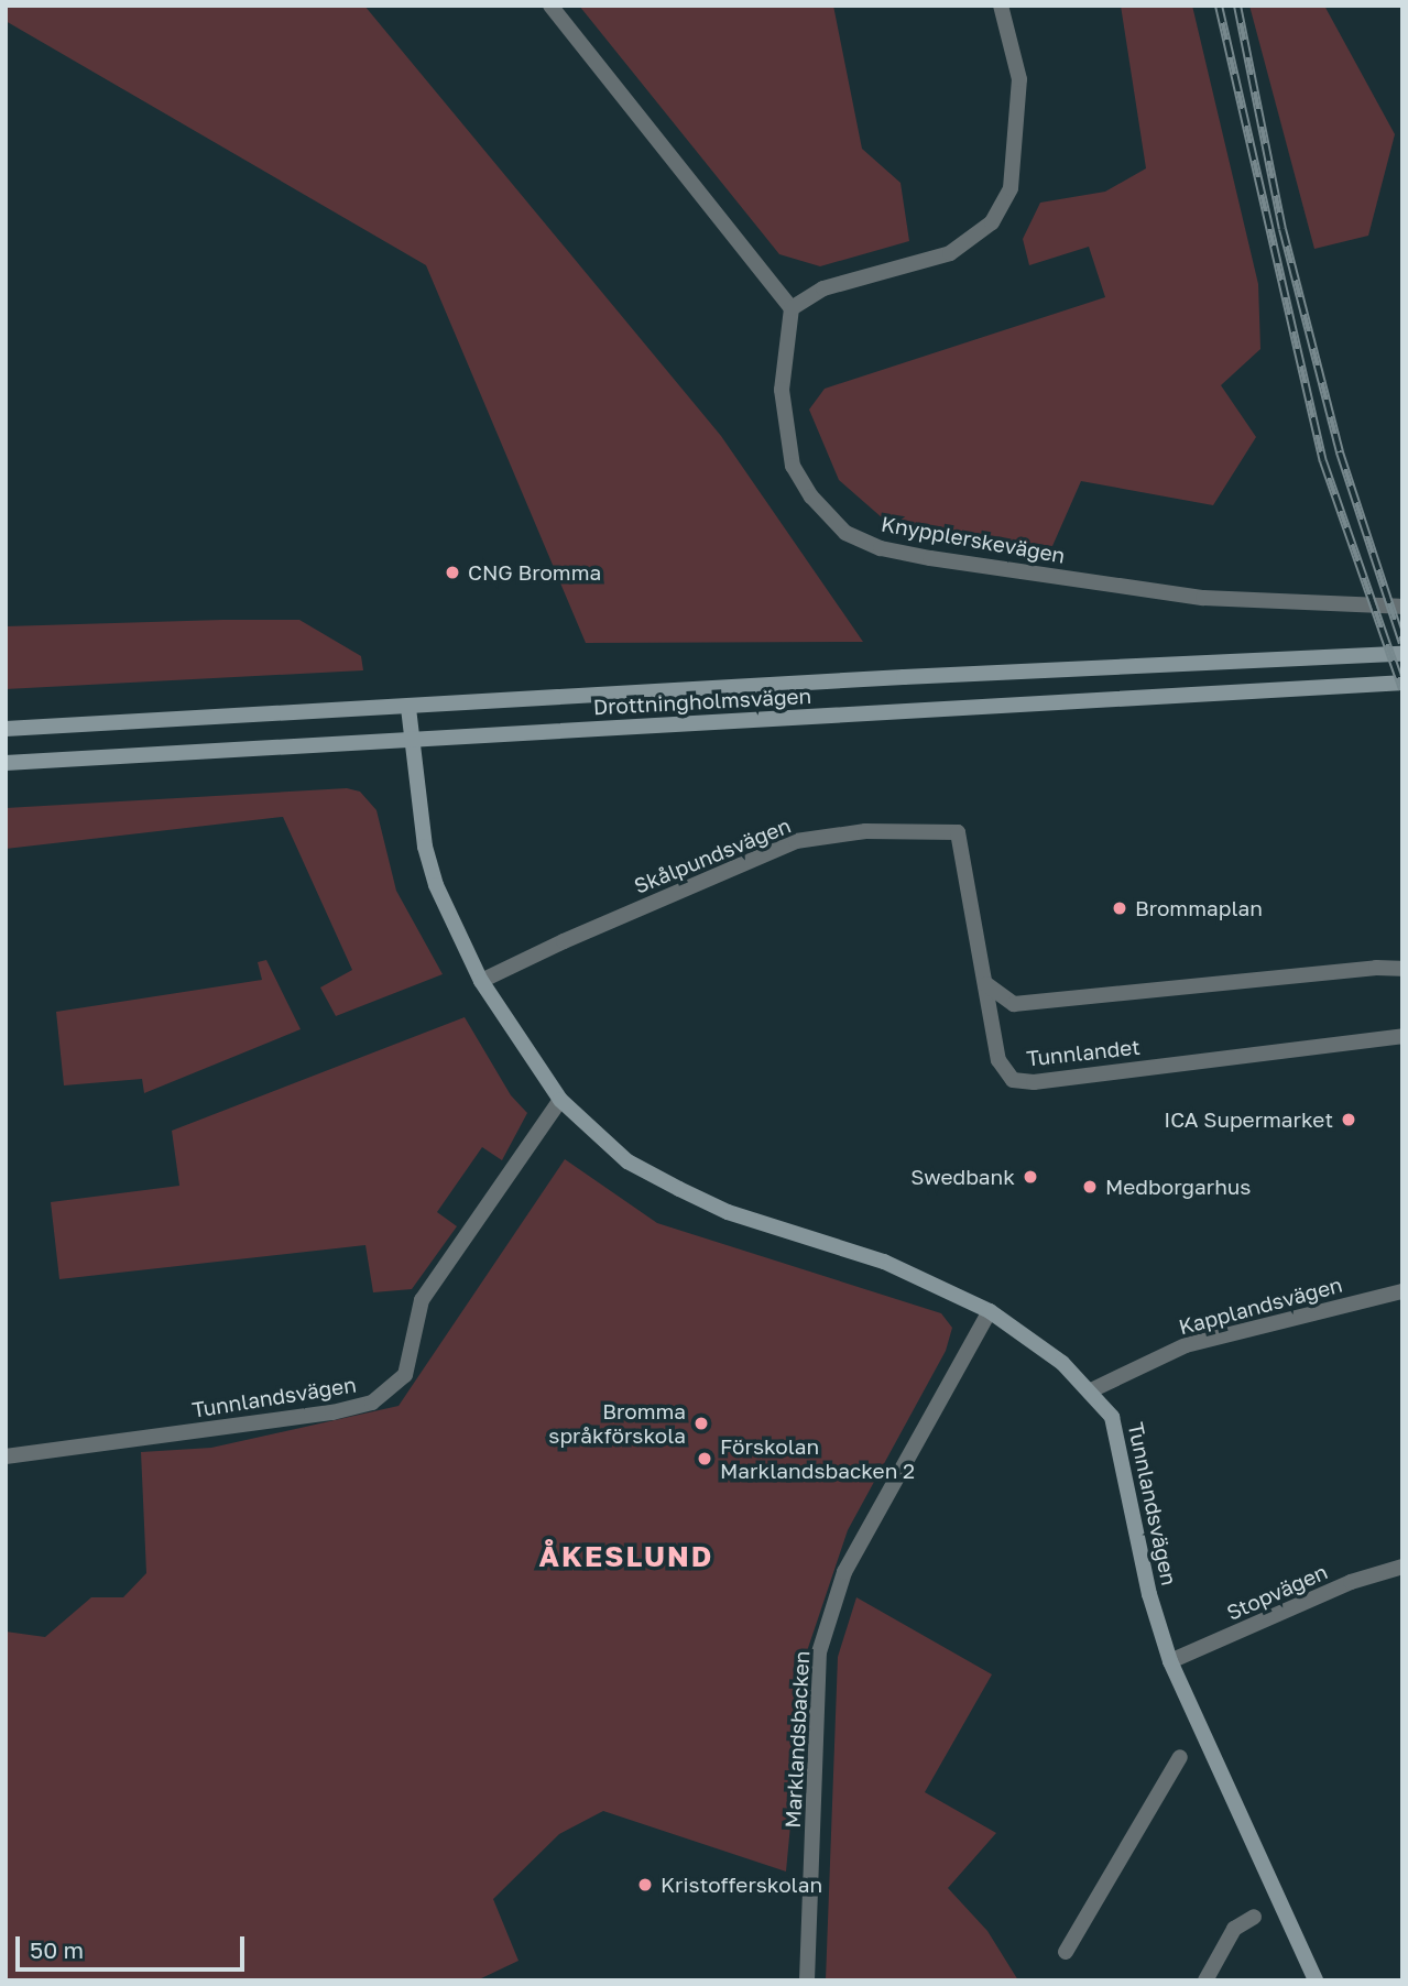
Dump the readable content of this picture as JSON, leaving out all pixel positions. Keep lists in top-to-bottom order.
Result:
{
  "streets": {
    "main road": ["Drottningholmsvägen", "Tunnlandsvägen"],
    "street": [
      "Knypplerskevägen",
      "Skålpundsvägen",
      "Tunnlandet",
      "Kapplandsvägen",
      "Stopvägen",
      "Marklandsbacken"
    ]
  },
  "crossings": [
    ["Drottningholmsvägen", "Tunnlandsvägen"],
    ["Skålpundsvägen", "Tunnlandet"],
    ["Skålpundsvägen", "Tunnlandsvägen"],
    ["Kapplandsvägen", "Tunnlandsvägen"],
    ["Tunnlandsvägen", "Stopvägen"],
    ["Tunnlandsvägen", "Marklandsbacken"]
  ],
  "districts": ["ÅKESLUND"],
  "places": [
    "CNG Bromma",
    "Brommaplan",
    "ICA Supermarket",
    "Swedbank",
    "Medborgarhus",
    "Bromma språkförskola",
    "Förskolan Marklandsbacken 2",
    "Kristofferskolan"
  ],
  "scale_bar": "50 m"
}
